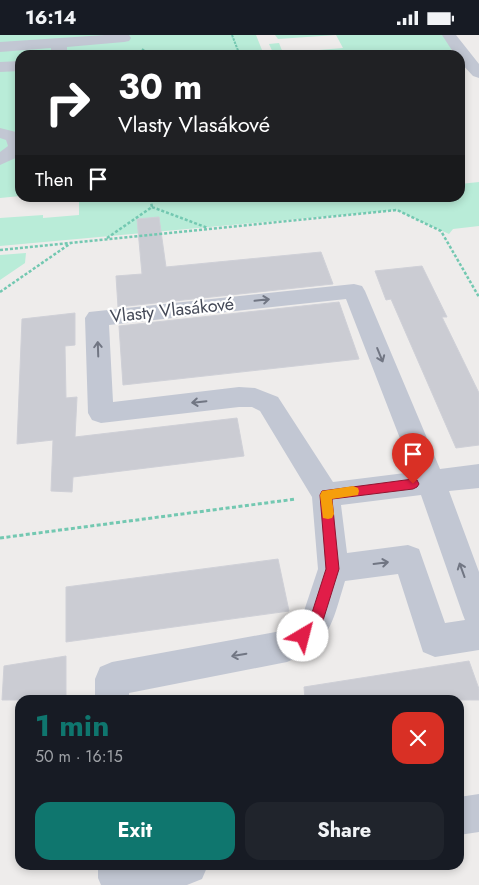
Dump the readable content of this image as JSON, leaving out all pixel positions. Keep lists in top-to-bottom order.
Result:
{
  "streets": {
    "street": ["Vlasty Vlasákové"]
  },
  "page": {
    "status": "16:14",
    "turn": ["30 m", "Vlasty Vlasákové"],
    "then": "Then",
    "heading": ["1 min", "50 m · 16:15"],
    "buttons": ["Exit", "Share"]
  }
}
